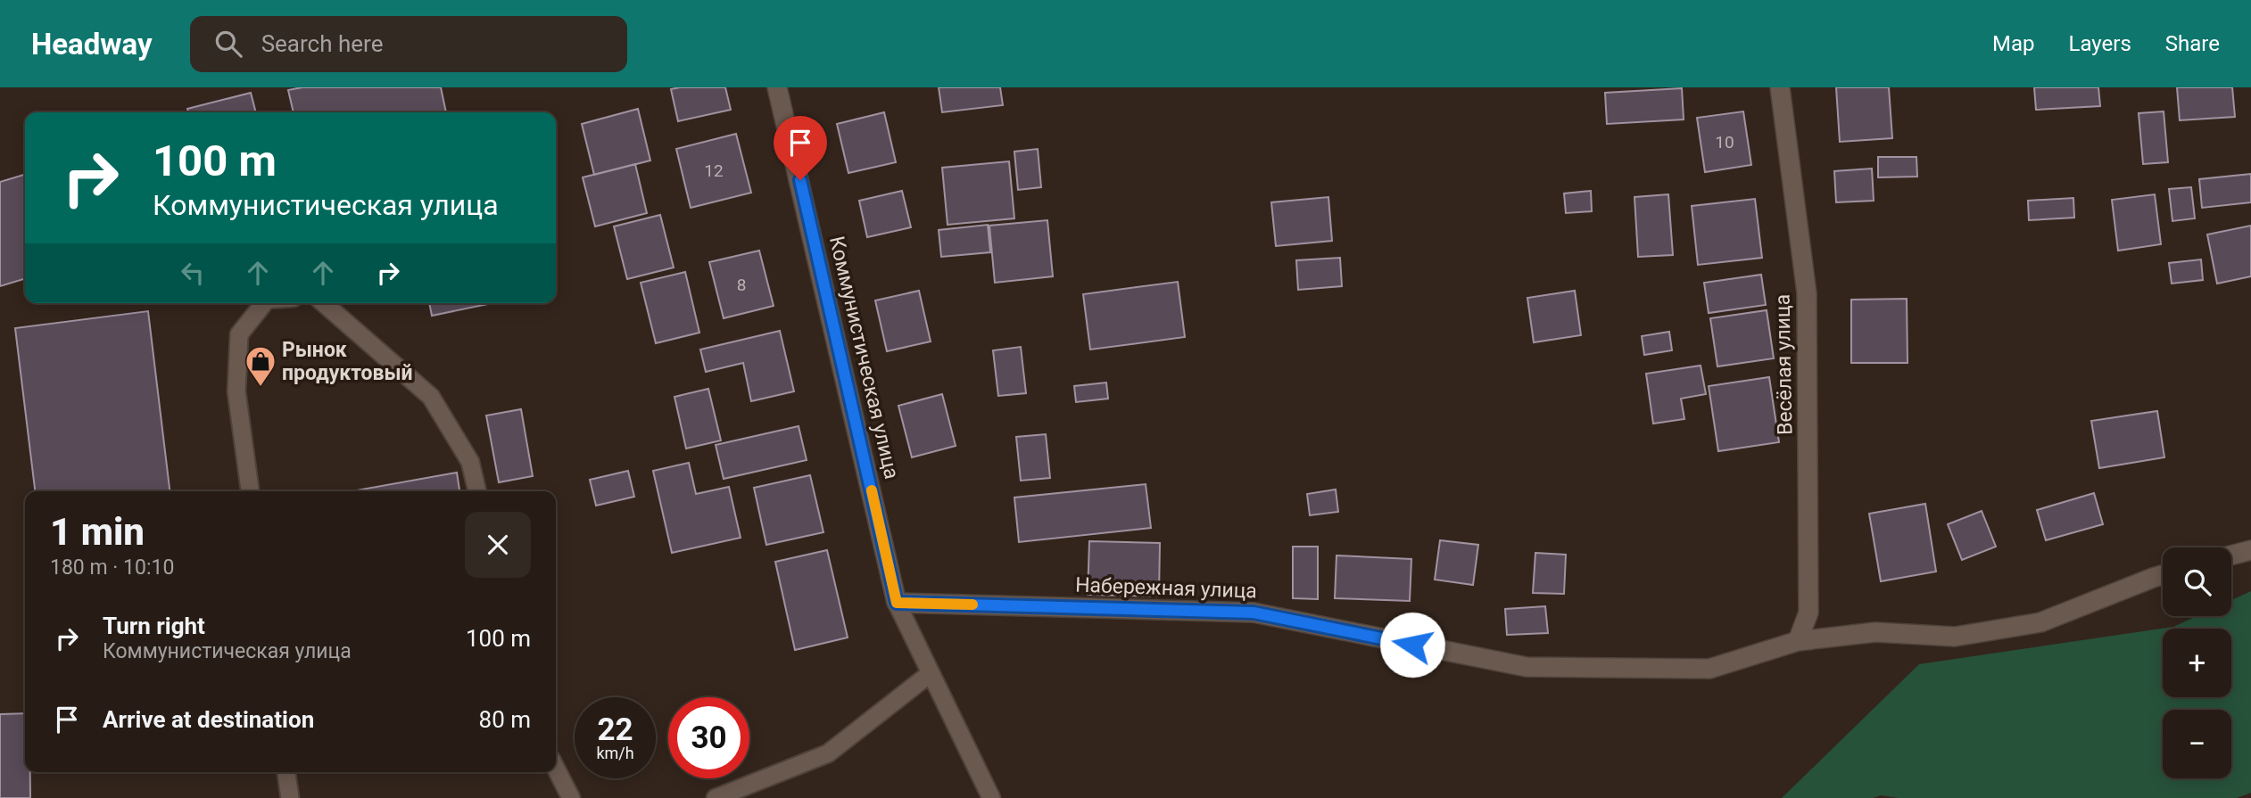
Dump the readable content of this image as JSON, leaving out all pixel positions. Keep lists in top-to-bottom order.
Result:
{
  "streets": {
    "street": ["Коммунистическая улица", "Весёлая улица", "Набережная улица"]
  },
  "crossings": [
    ["Коммунистическая улица", "Набережная улица"],
    ["Весёлая улица", "Набережная улица"]
  ],
  "places": {
    "shop": ["Рынок продуктовый"]
  },
  "house_numbers": ["10", "12", "8"],
  "page": {
    "header": "Headway",
    "search": "Search here",
    "nav": ["Map", "Layers", "Share"],
    "turn": ["100 m", "Коммунистическая улица"],
    "heading": ["1 min", "180 m · 10:10"],
    "map_buttons": ["+", "−"],
    "list": [
      {
        "name": "Turn right",
        "note": "Коммунистическая улица",
        "value": "100 m"
      },
      {
        "name": "Arrive at destination",
        "value": "80 m"
      }
    ],
    "speed": "22 km/h",
    "limit": "30"
  }
}
